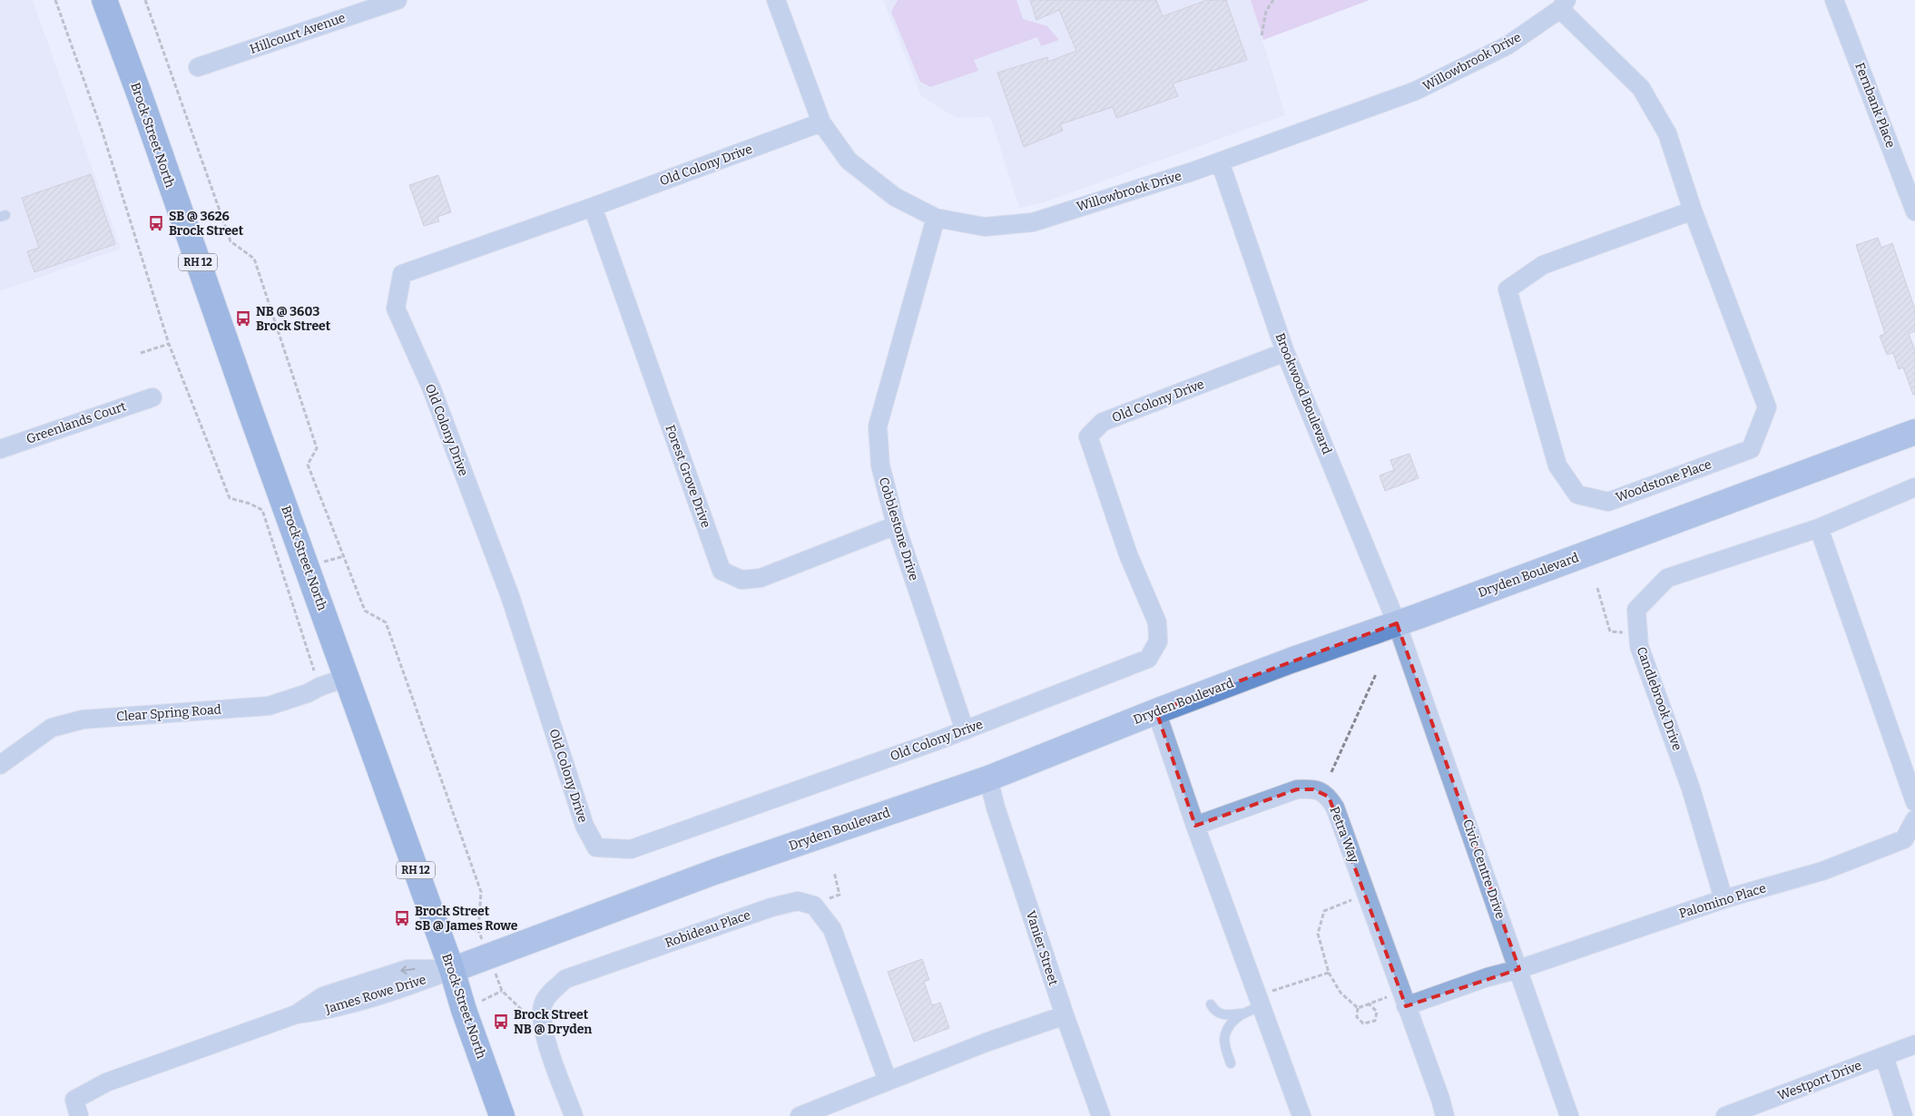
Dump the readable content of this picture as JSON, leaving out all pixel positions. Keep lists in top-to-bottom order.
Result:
{
  "streets": {
    "main road": ["Brock Street North", "RH 12"],
    "street": [
      "Hillcourt Avenue",
      "Willowbrook Drive",
      "Fernbank Place",
      "Old Colony Drive",
      "Brookwood Boulevard",
      "Greenlands Court",
      "Forest Grove Drive",
      "Woodstone Place",
      "Cobblestone Drive",
      "Dryden Boulevard",
      "Candlebrook Drive",
      "Clear Spring Road",
      "Petra Way",
      "Civic Centre Drive",
      "Palomino Place",
      "Robideau Place",
      "Vanier Street",
      "James Rowe Drive",
      "Westport Drive"
    ]
  },
  "crossings": [
    ["Willowbrook Drive", "Old Colony Drive"],
    ["Willowbrook Drive", "Brookwood Boulevard"],
    ["Willowbrook Drive", "Woodstone Place"],
    ["Willowbrook Drive", "Cobblestone Drive"],
    ["Brock Street North", "Dryden Boulevard"],
    ["Brock Street North", "Clear Spring Road"],
    ["Brock Street North", "James Rowe Drive"],
    ["Old Colony Drive", "Brookwood Boulevard"],
    ["Old Colony Drive", "Forest Grove Drive"],
    ["Old Colony Drive", "Cobblestone Drive"],
    ["Brookwood Boulevard", "Dryden Boulevard"],
    ["Brookwood Boulevard", "Civic Centre Drive"],
    ["Forest Grove Drive", "Cobblestone Drive"],
    ["Dryden Boulevard", "Civic Centre Drive"],
    ["Dryden Boulevard", "Vanier Street"],
    ["Dryden Boulevard", "James Rowe Drive"],
    ["Candlebrook Drive", "Palomino Place"],
    ["Civic Centre Drive", "Palomino Place"]
  ],
  "places": {
    "bus stop": [
      "SB @ 3626 Brock Street",
      "NB @ 3603 Brock Street",
      "Brock Street SB @ James Rowe",
      "Brock Street NB @ Dryden"
    ]
  }
}
